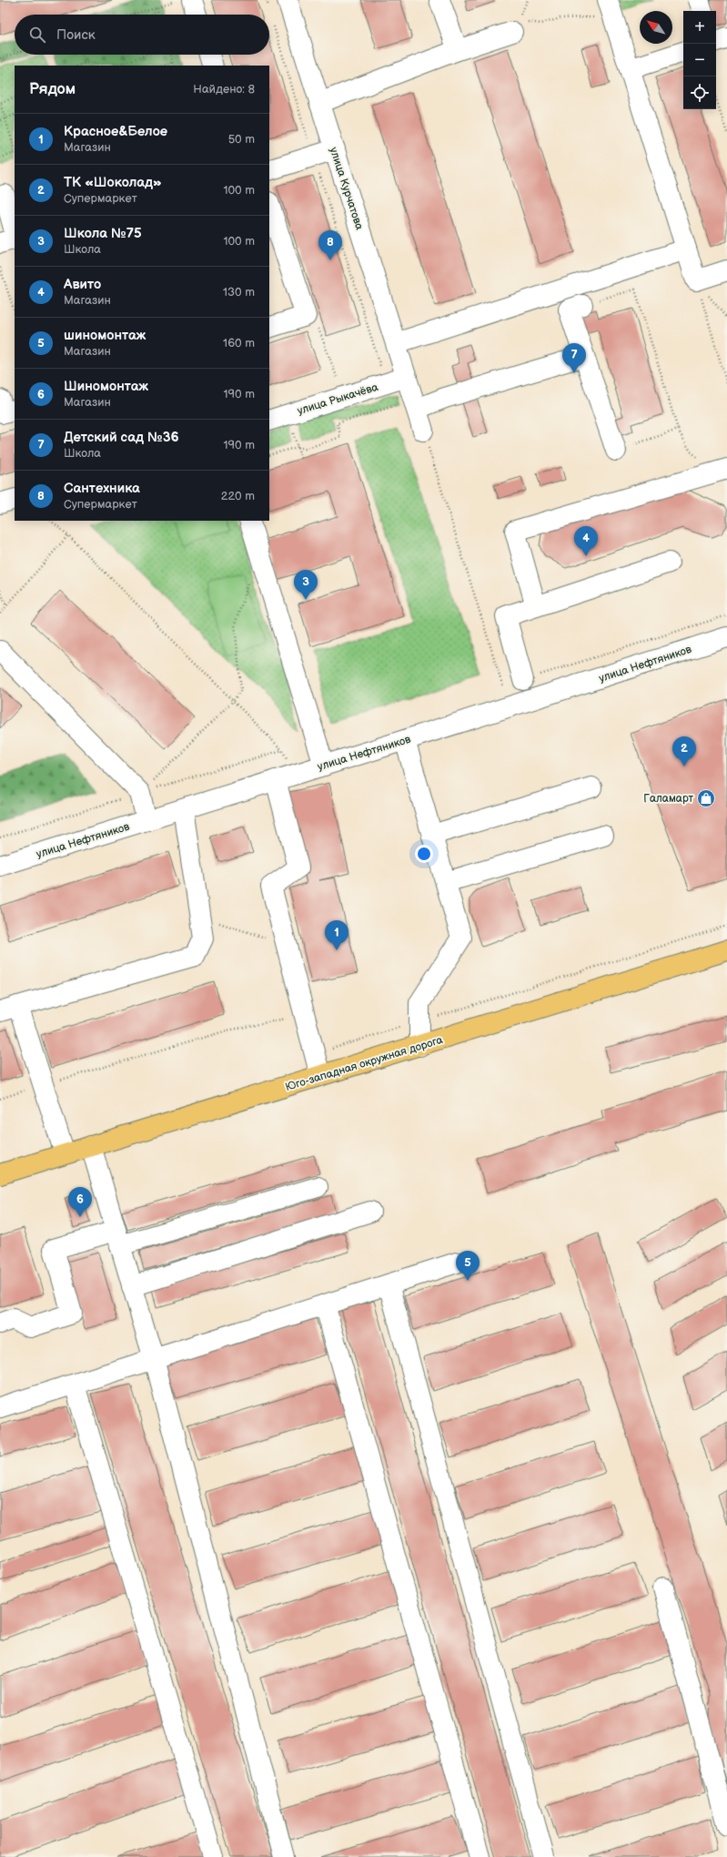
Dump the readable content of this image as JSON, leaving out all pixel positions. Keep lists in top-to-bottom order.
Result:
{
  "streets": {
    "highway": ["Юго-западная окружная дорога"],
    "street": ["улица Курчатова", "улица Рыкачёва", "улица Нефтяников"]
  },
  "crossings": [
    ["улица Курчатова", "улица Рыкачёва"]
  ],
  "places": {
    "shop": ["Галамарт"]
  },
  "north": "top left",
  "page": {
    "map_buttons": ["+", "−"],
    "search": "Поиск",
    "heading": ["Рядом", "Найдено: 8"],
    "list": [
      {
        "mark": "1",
        "name": "Красное&Белое",
        "note": "Магазин",
        "value": "50 m"
      },
      {
        "mark": "2",
        "name": "ТК «Шоколад»",
        "note": "Супермаркет",
        "value": "100 m"
      },
      {
        "mark": "3",
        "name": "Школа №75",
        "note": "Школа",
        "value": "100 m"
      },
      {
        "mark": "4",
        "name": "Авито",
        "note": "Магазин",
        "value": "130 m"
      },
      {
        "mark": "5",
        "name": "шиномонтаж",
        "note": "Магазин",
        "value": "160 m"
      },
      {
        "mark": "6",
        "name": "Шиномонтаж",
        "note": "Магазин",
        "value": "190 m"
      },
      {
        "mark": "7",
        "name": "Детский сад №36",
        "note": "Школа",
        "value": "190 m"
      },
      {
        "mark": "8",
        "name": "Сантехника",
        "note": "Супермаркет",
        "value": "220 m"
      }
    ],
    "pins": [
      "8",
      "7",
      "4",
      "3",
      "2",
      "1",
      "6",
      "5"
    ]
  }
}
